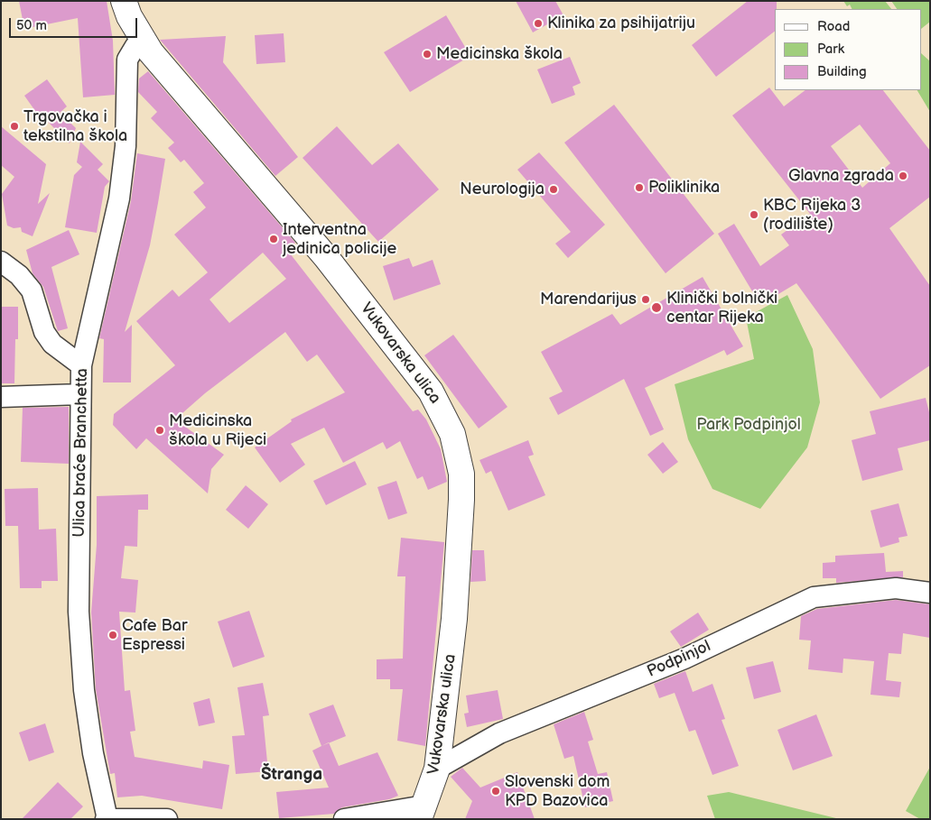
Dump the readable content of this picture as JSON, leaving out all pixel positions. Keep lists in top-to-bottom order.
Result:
{
  "streets": {
    "main road": ["Vukovarska ulica"],
    "street": ["Ulica braće Branchetta", "Podpinjol"]
  },
  "crossings": [
    ["Vukovarska ulica", "Ulica braće Branchetta"],
    ["Vukovarska ulica", "Podpinjol"]
  ],
  "districts": ["Štranga"],
  "parks": ["Park Podpinjol"],
  "places": [
    "Klinika za psihijatriju",
    "Medicinska škola",
    "Trgovačka i tekstilna škola",
    "Glavna zgrada",
    "Poliklinika",
    "Neurologija",
    "KBC Rijeka 3 (rodilište)",
    "Interventna jedinica policije",
    "Marendarijus",
    "Klinički bolnički centar Rijeka",
    "Medicinska škola u Rijeci",
    "Cafe Bar Espressi",
    "Slovenski dom KPD Bazovica"
  ],
  "legend": ["Road", "Park", "Building"],
  "scale_bar": "50 m"
}
